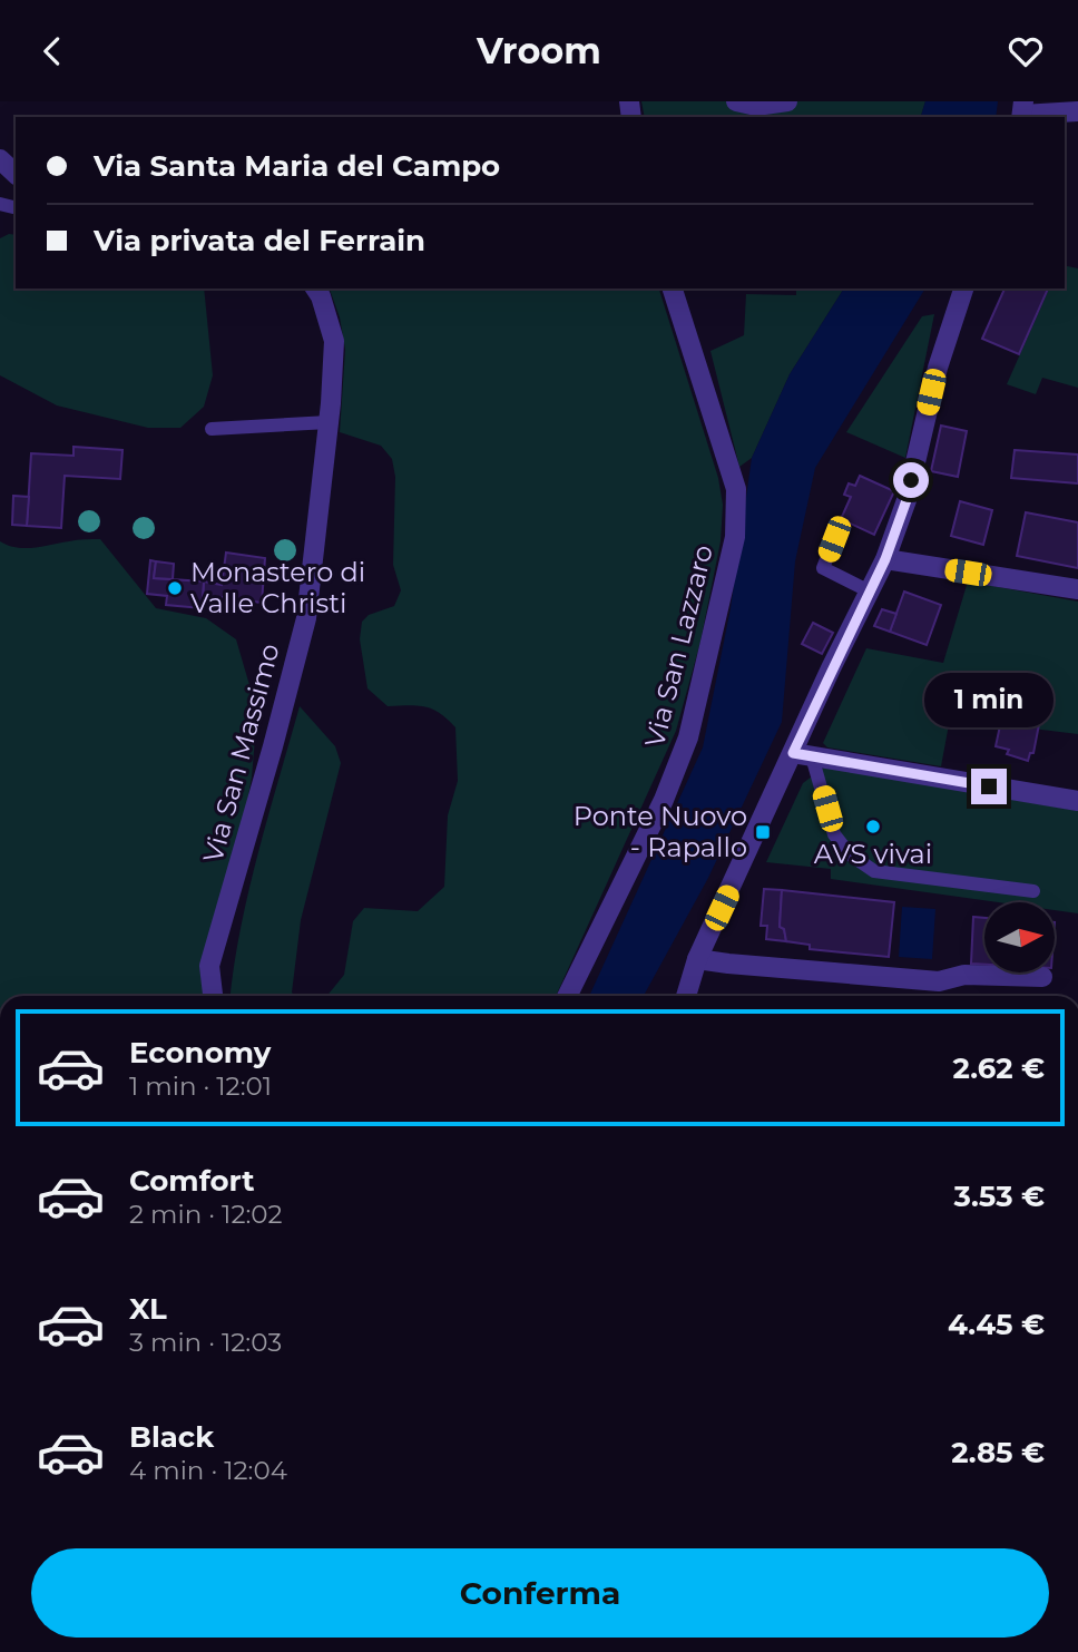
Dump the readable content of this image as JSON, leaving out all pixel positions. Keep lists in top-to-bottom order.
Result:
{
  "streets": {
    "street": ["Via San Lazzaro", "Via San Massimo"]
  },
  "places": {
    "other": ["Monastero di Valle Christi", "AVS vivai"],
    "transit": ["Ponte Nuovo - Rapallo"]
  },
  "north": "right",
  "page": {
    "header": "Vroom",
    "banner": ["Via Santa Maria del Campo", "Via privata del Ferrain"],
    "bubble": "1 min",
    "list": [
      {
        "name": "Economy",
        "note": "1 min · 12:01",
        "value": "2.62 €"
      },
      {
        "name": "Comfort",
        "note": "2 min · 12:02",
        "value": "3.53 €"
      },
      {
        "name": "XL",
        "note": "3 min · 12:03",
        "value": "4.45 €"
      },
      {
        "name": "Black",
        "note": "4 min · 12:04",
        "value": "2.85 €"
      }
    ],
    "buttons": "Conferma"
  }
}
